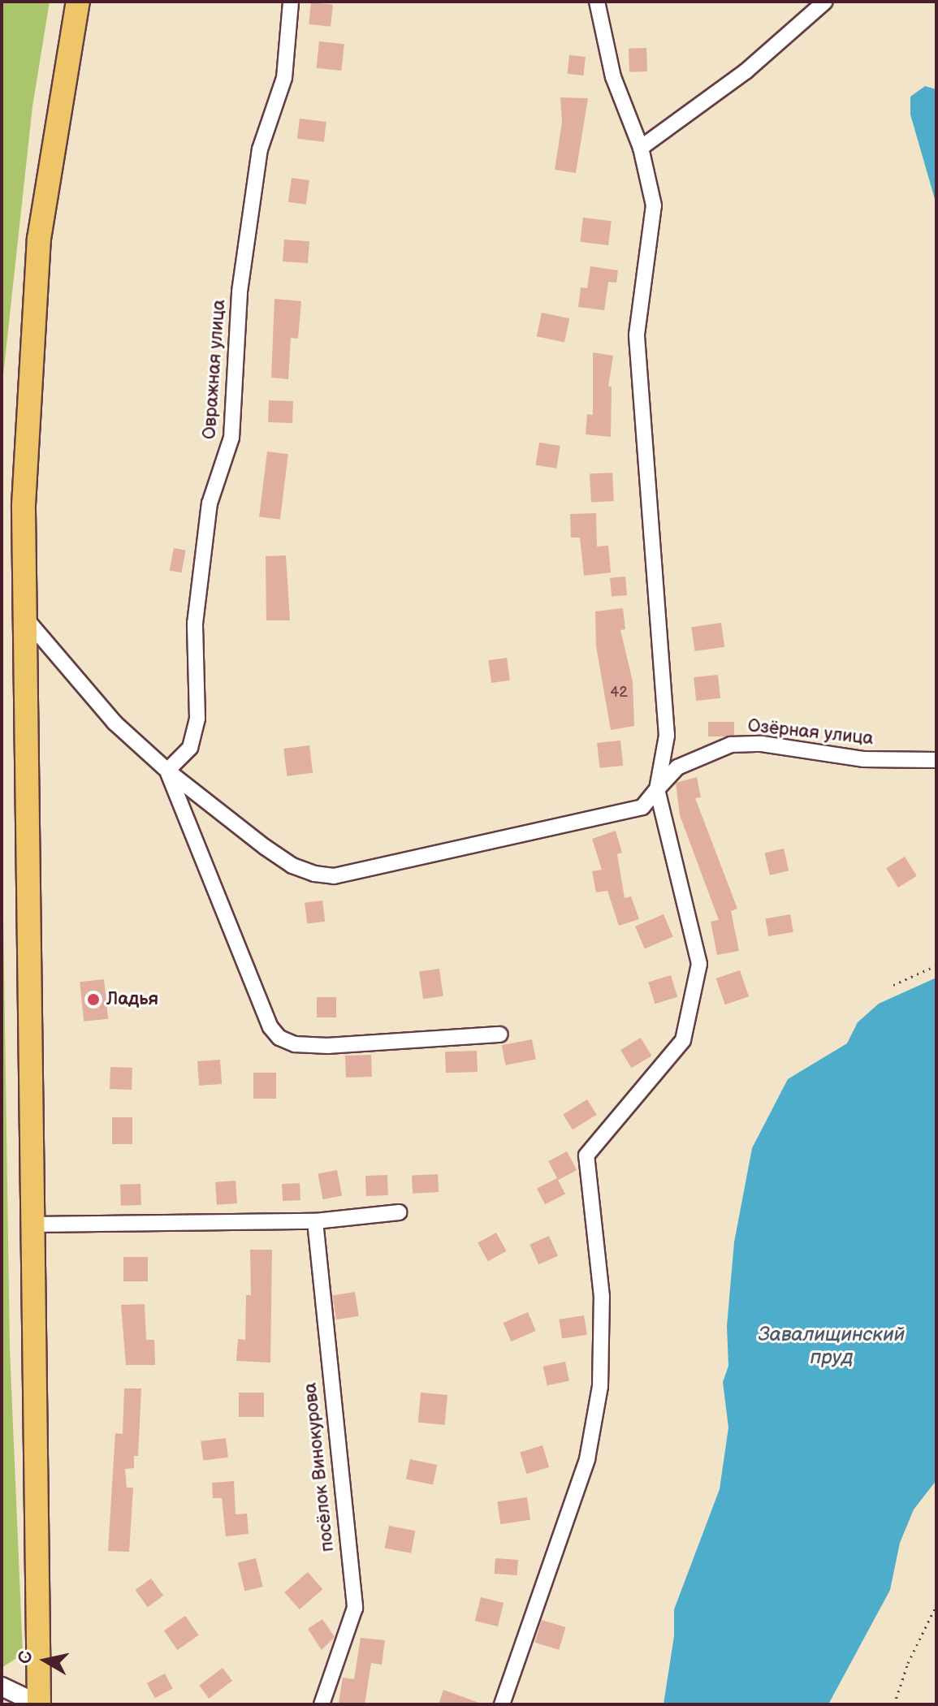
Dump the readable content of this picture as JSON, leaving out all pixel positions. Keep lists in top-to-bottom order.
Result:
{
  "streets": {
    "street": ["Овражная улица", "Озёрная улица", "посёлок Винокурова"]
  },
  "crossings": [
    ["Овражная улица", "Озёрная улица"]
  ],
  "water": ["Завалищинский пруд"],
  "places": ["Ладья"],
  "house_numbers": ["42"],
  "north": "left"
}
